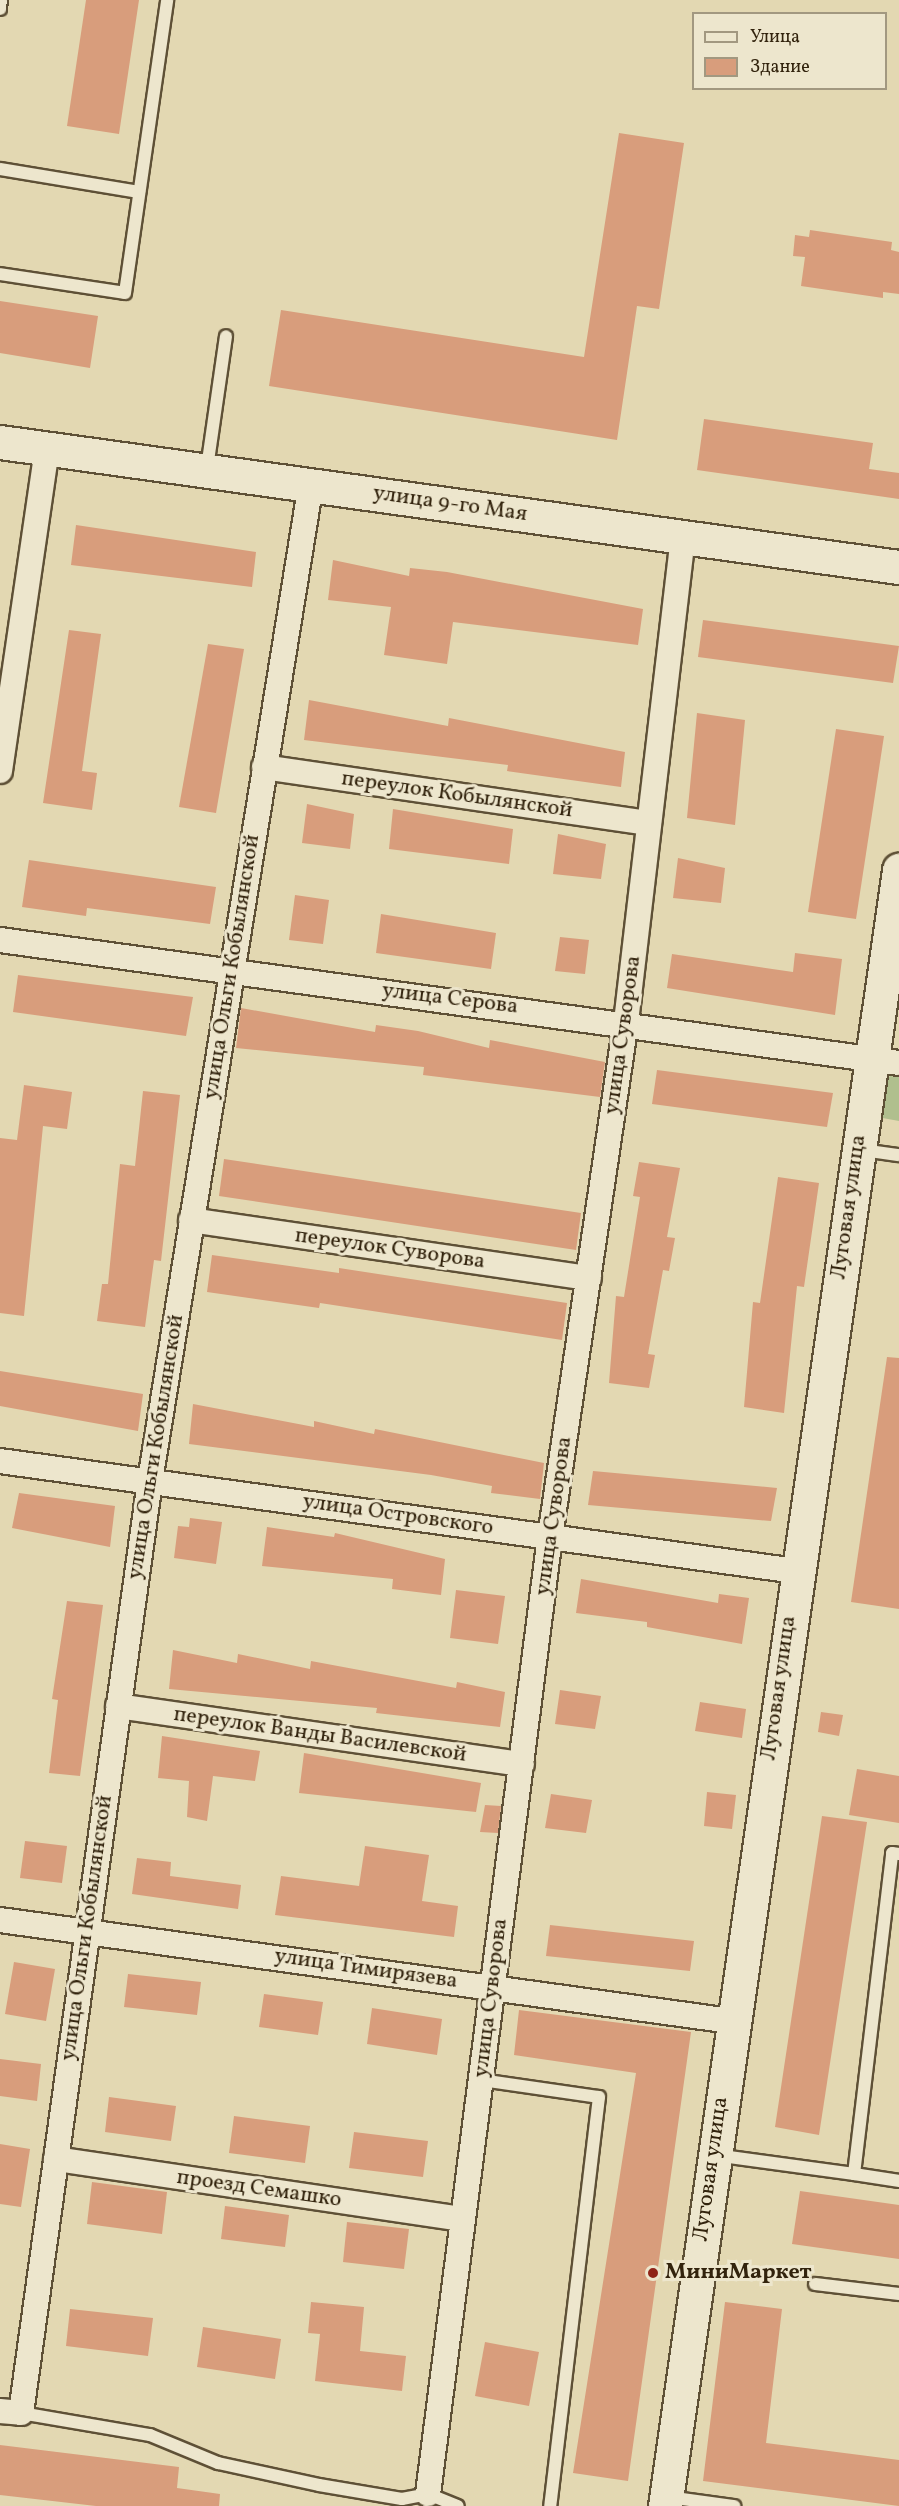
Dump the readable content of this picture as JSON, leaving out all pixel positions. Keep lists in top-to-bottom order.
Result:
{
  "streets": {
    "street": [
      "улица 9-го Мая",
      "переулок Кобылянской",
      "улица Ольги Кобылянской",
      "улица Серова",
      "улица Суворова",
      "Луговая улица",
      "переулок Суворова",
      "улица Островского",
      "переулок Ванды Василевской",
      "улица Тимирязева",
      "проезд Семашко"
    ]
  },
  "crossings": [
    ["улица 9-го Мая", "улица Ольги Кобылянской"],
    ["улица 9-го Мая", "улица Суворова"],
    ["переулок Кобылянской", "улица Ольги Кобылянской"],
    ["переулок Кобылянской", "улица Суворова"],
    ["улица Ольги Кобылянской", "улица Серова"],
    ["улица Ольги Кобылянской", "переулок Суворова"],
    ["улица Ольги Кобылянской", "улица Островского"],
    ["улица Ольги Кобылянской", "переулок Ванды Василевской"],
    ["улица Ольги Кобылянской", "улица Тимирязева"],
    ["улица Ольги Кобылянской", "проезд Семашко"],
    ["улица Серова", "улица Суворова"],
    ["улица Серова", "Луговая улица"],
    ["улица Суворова", "переулок Суворова"],
    ["улица Суворова", "улица Островского"],
    ["улица Суворова", "переулок Ванды Василевской"],
    ["улица Суворова", "улица Тимирязева"],
    ["улица Суворова", "проезд Семашко"],
    ["Луговая улица", "улица Островского"],
    ["Луговая улица", "улица Тимирязева"]
  ],
  "places": ["МиниМаркет"],
  "legend": ["Улица", "Здание"]
}
